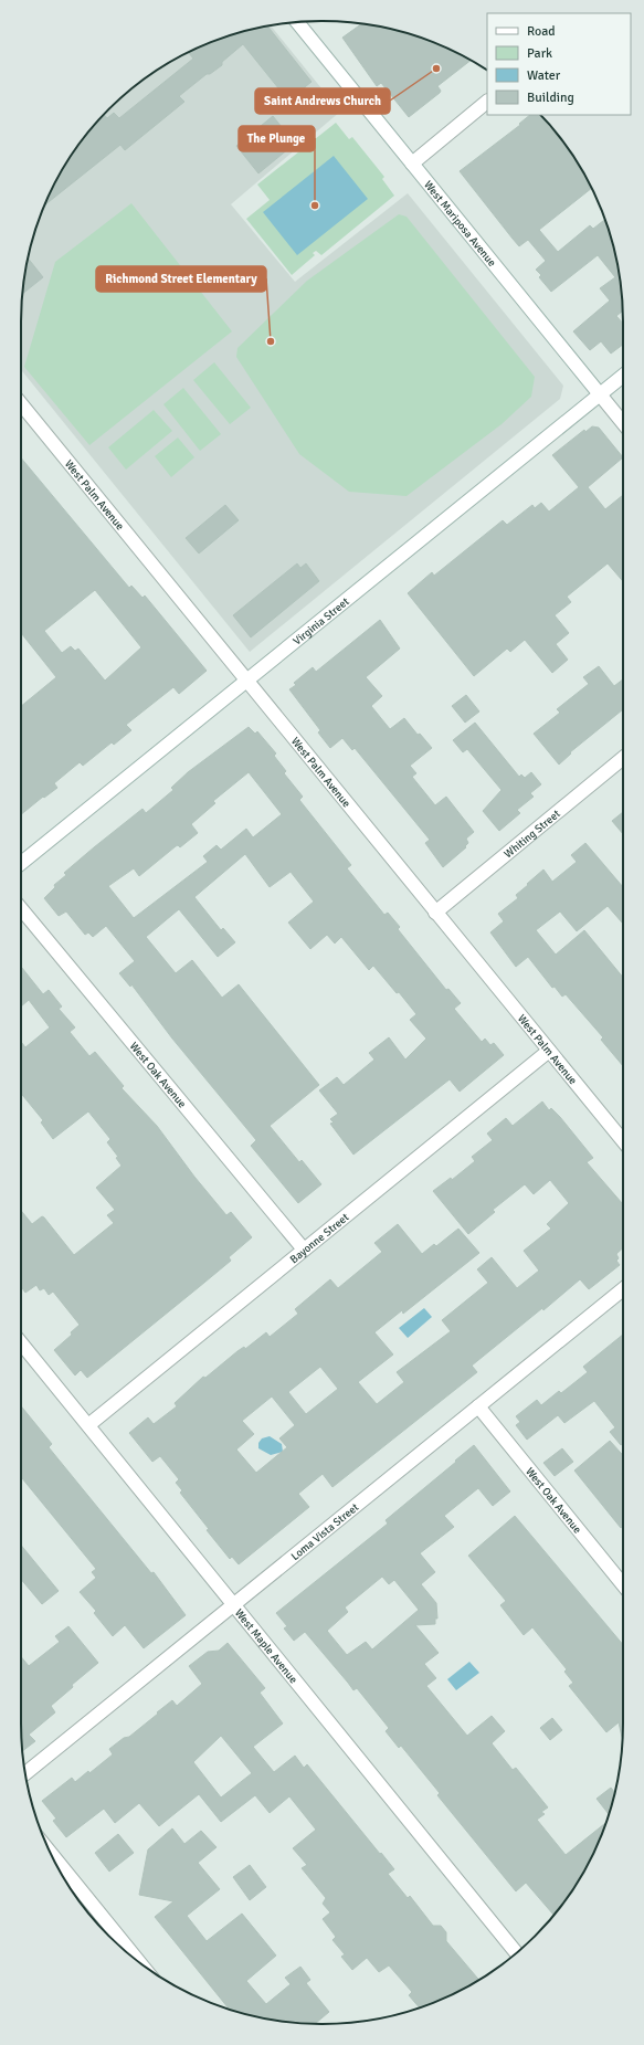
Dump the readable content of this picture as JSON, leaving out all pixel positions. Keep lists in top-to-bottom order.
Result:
{
  "streets": {
    "street": [
      "West Mariposa Avenue",
      "West Palm Avenue",
      "Virginia Street",
      "Whiting Street",
      "West Oak Avenue",
      "Bayonne Street",
      "Loma Vista Street",
      "West Maple Avenue"
    ]
  },
  "crossings": [
    ["West Mariposa Avenue", "Virginia Street"],
    ["West Palm Avenue", "Virginia Street"],
    ["West Palm Avenue", "Whiting Street"],
    ["West Palm Avenue", "Bayonne Street"],
    ["West Oak Avenue", "Bayonne Street"],
    ["West Oak Avenue", "Loma Vista Street"],
    ["Bayonne Street", "West Maple Avenue"],
    ["Loma Vista Street", "West Maple Avenue"]
  ],
  "places": ["Saint Andrews Church", "The Plunge", "Richmond Street Elementary"],
  "legend": [
    "Road",
    "Park",
    "Water",
    "Building"
  ]
}
